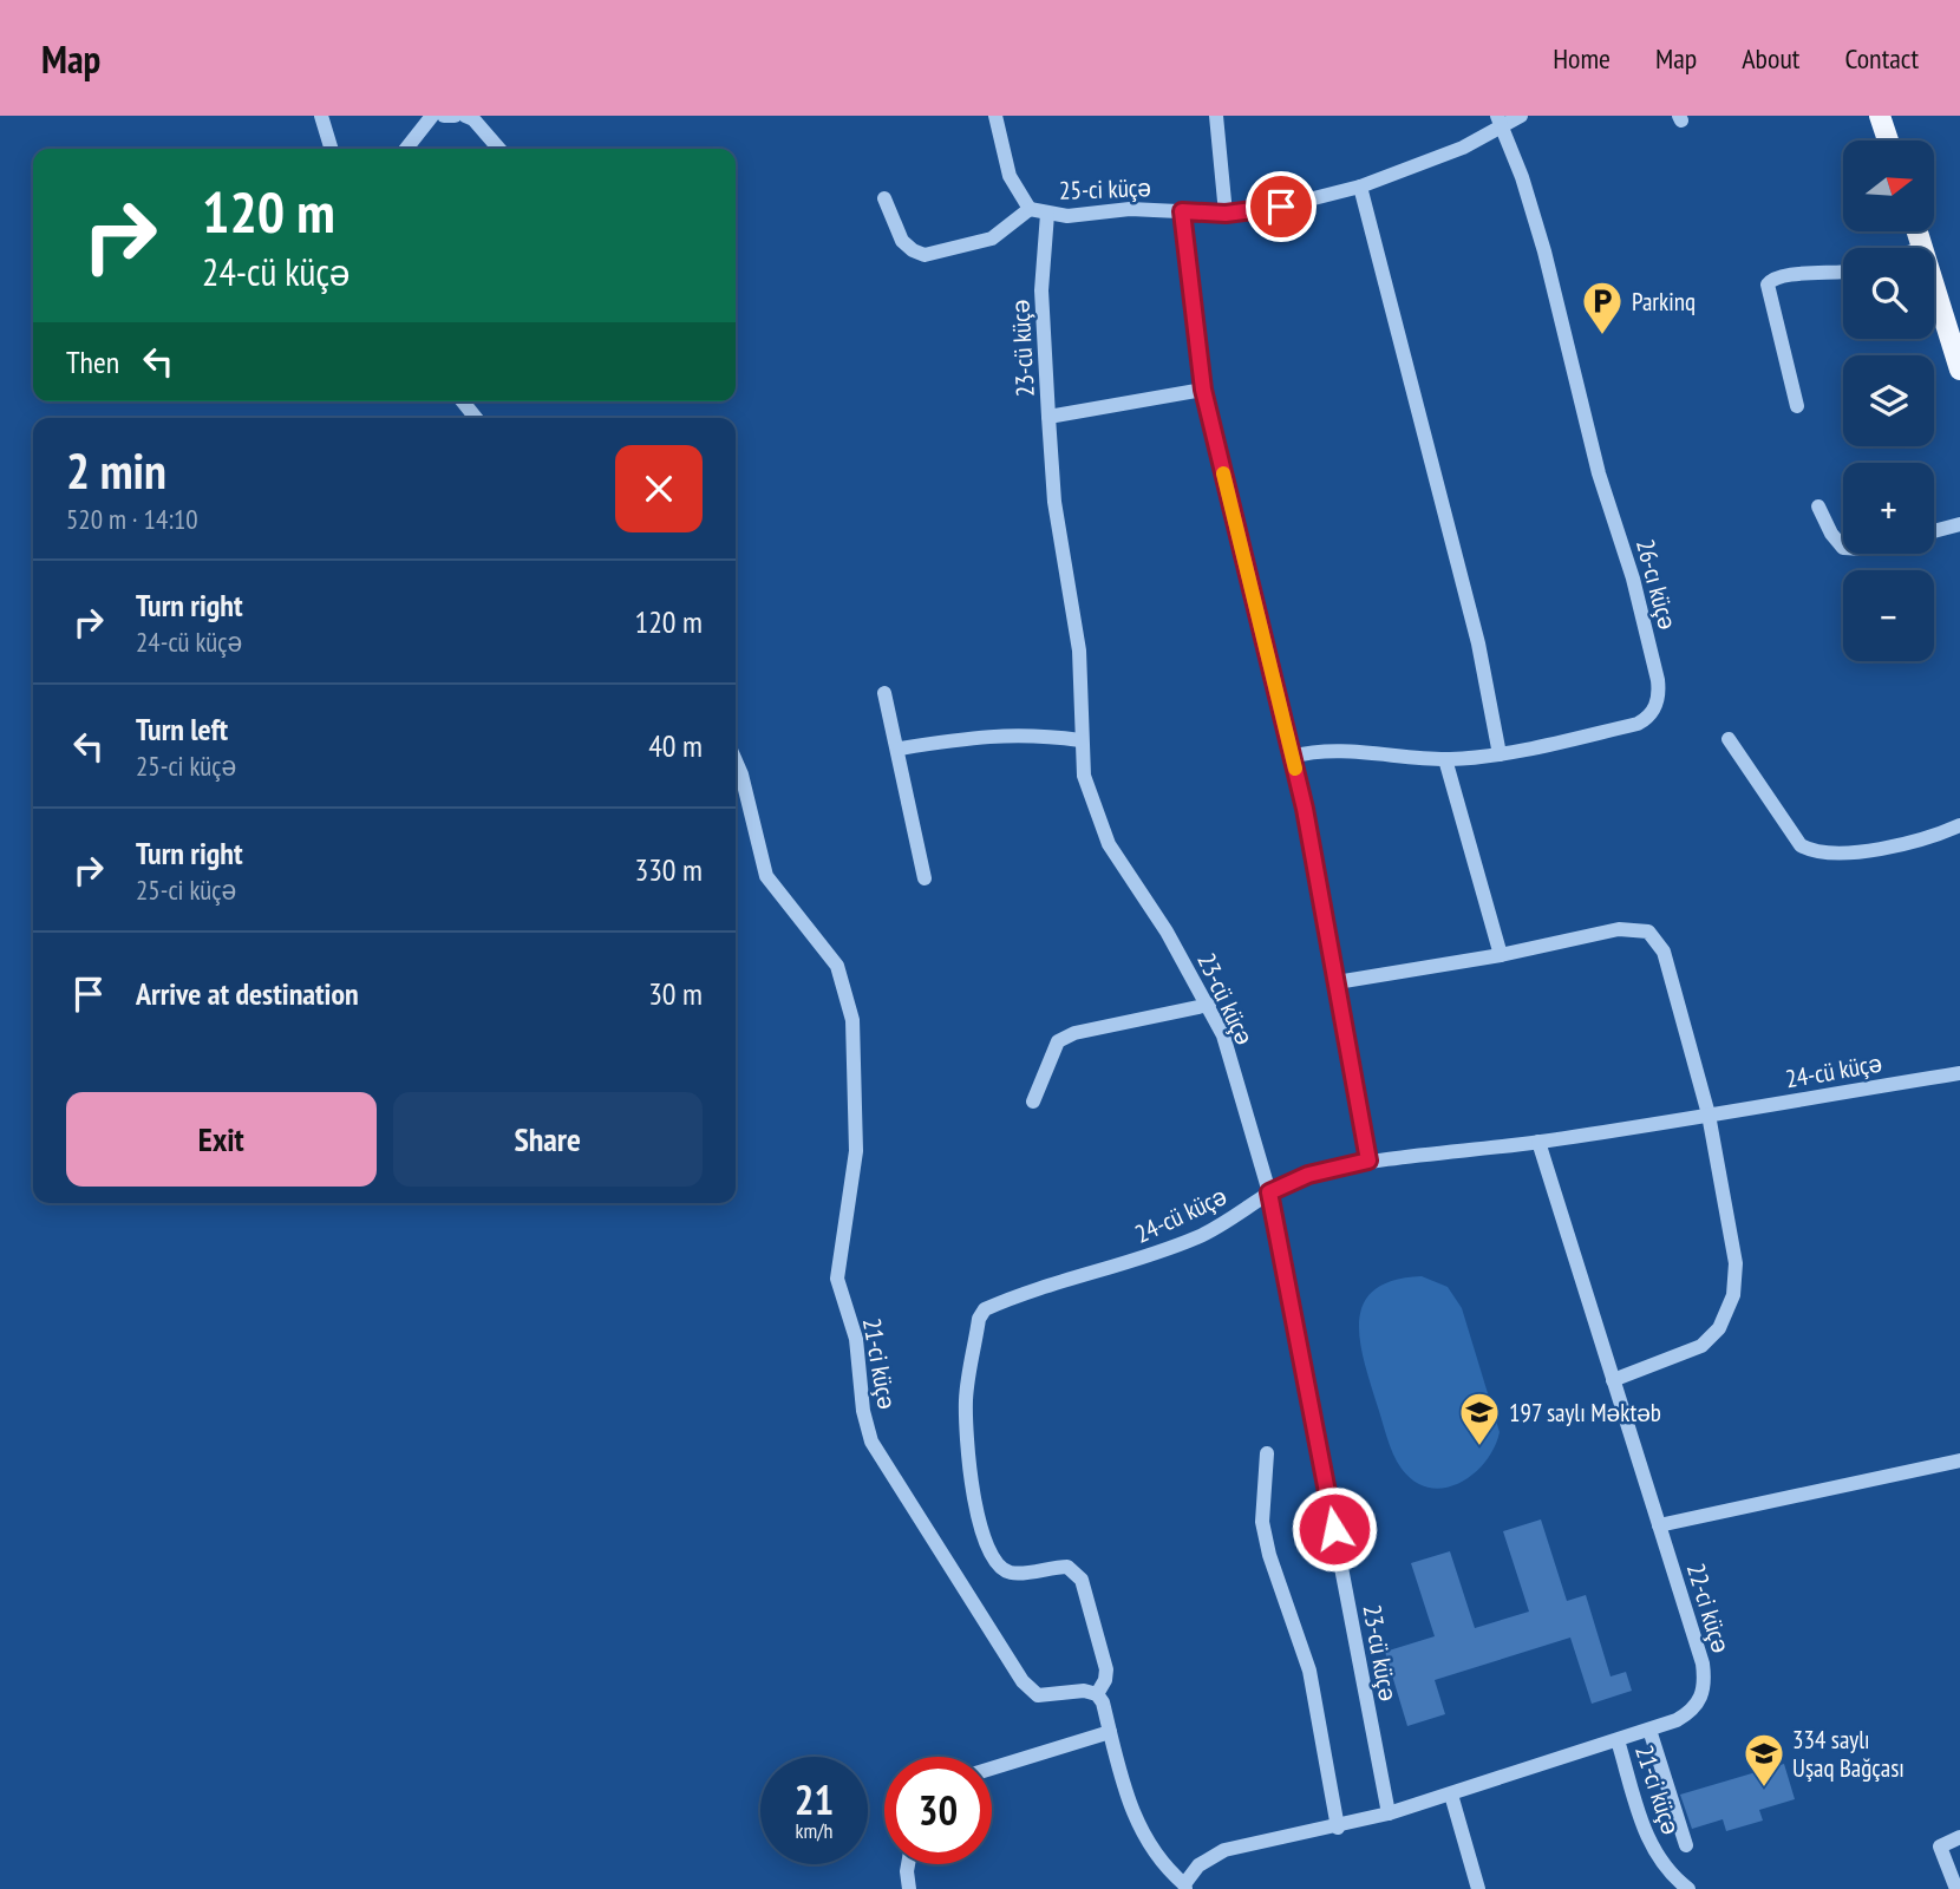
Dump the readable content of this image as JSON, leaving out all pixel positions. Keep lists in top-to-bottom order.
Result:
{
  "streets": {
    "street": [
      "25-ci küçə",
      "23-cü küçə",
      "26-cı küçə",
      "24-cü küçə",
      "21-ci küçə",
      "22-ci küçə"
    ]
  },
  "crossings": [
    ["25-ci küçə", "23-cü küçə"],
    ["25-ci küçə", "26-cı küçə"],
    ["25-ci küçə", "24-cü küçə"],
    ["23-cü küçə", "24-cü küçə"],
    ["23-cü küçə", "22-ci küçə"],
    ["24-cü küçə", "21-ci küçə"],
    ["24-cü küçə", "22-ci küçə"],
    ["21-ci küçə", "22-ci küçə"]
  ],
  "places": {
    "parking": ["Parkinq"],
    "school or university": ["197 saylı Məktəb", "334 saylı Uşaq Bağçası"]
  },
  "north": "right",
  "page": {
    "header": "Map",
    "nav": [
      "Home",
      "Map",
      "About",
      "Contact"
    ],
    "map_buttons": ["+", "−"],
    "turn": ["120 m", "24-cü küçə"],
    "then": "Then",
    "heading": ["2 min", "520 m · 14:10"],
    "list": [
      {
        "name": "Turn right",
        "note": "24-cü küçə",
        "value": "120 m"
      },
      {
        "name": "Turn left",
        "note": "25-ci küçə",
        "value": "40 m"
      },
      {
        "name": "Turn right",
        "note": "25-ci küçə",
        "value": "330 m"
      },
      {
        "name": "Arrive at destination",
        "value": "30 m"
      }
    ],
    "buttons": ["Exit", "Share"],
    "speed": "21 km/h",
    "limit": "30"
  }
}
